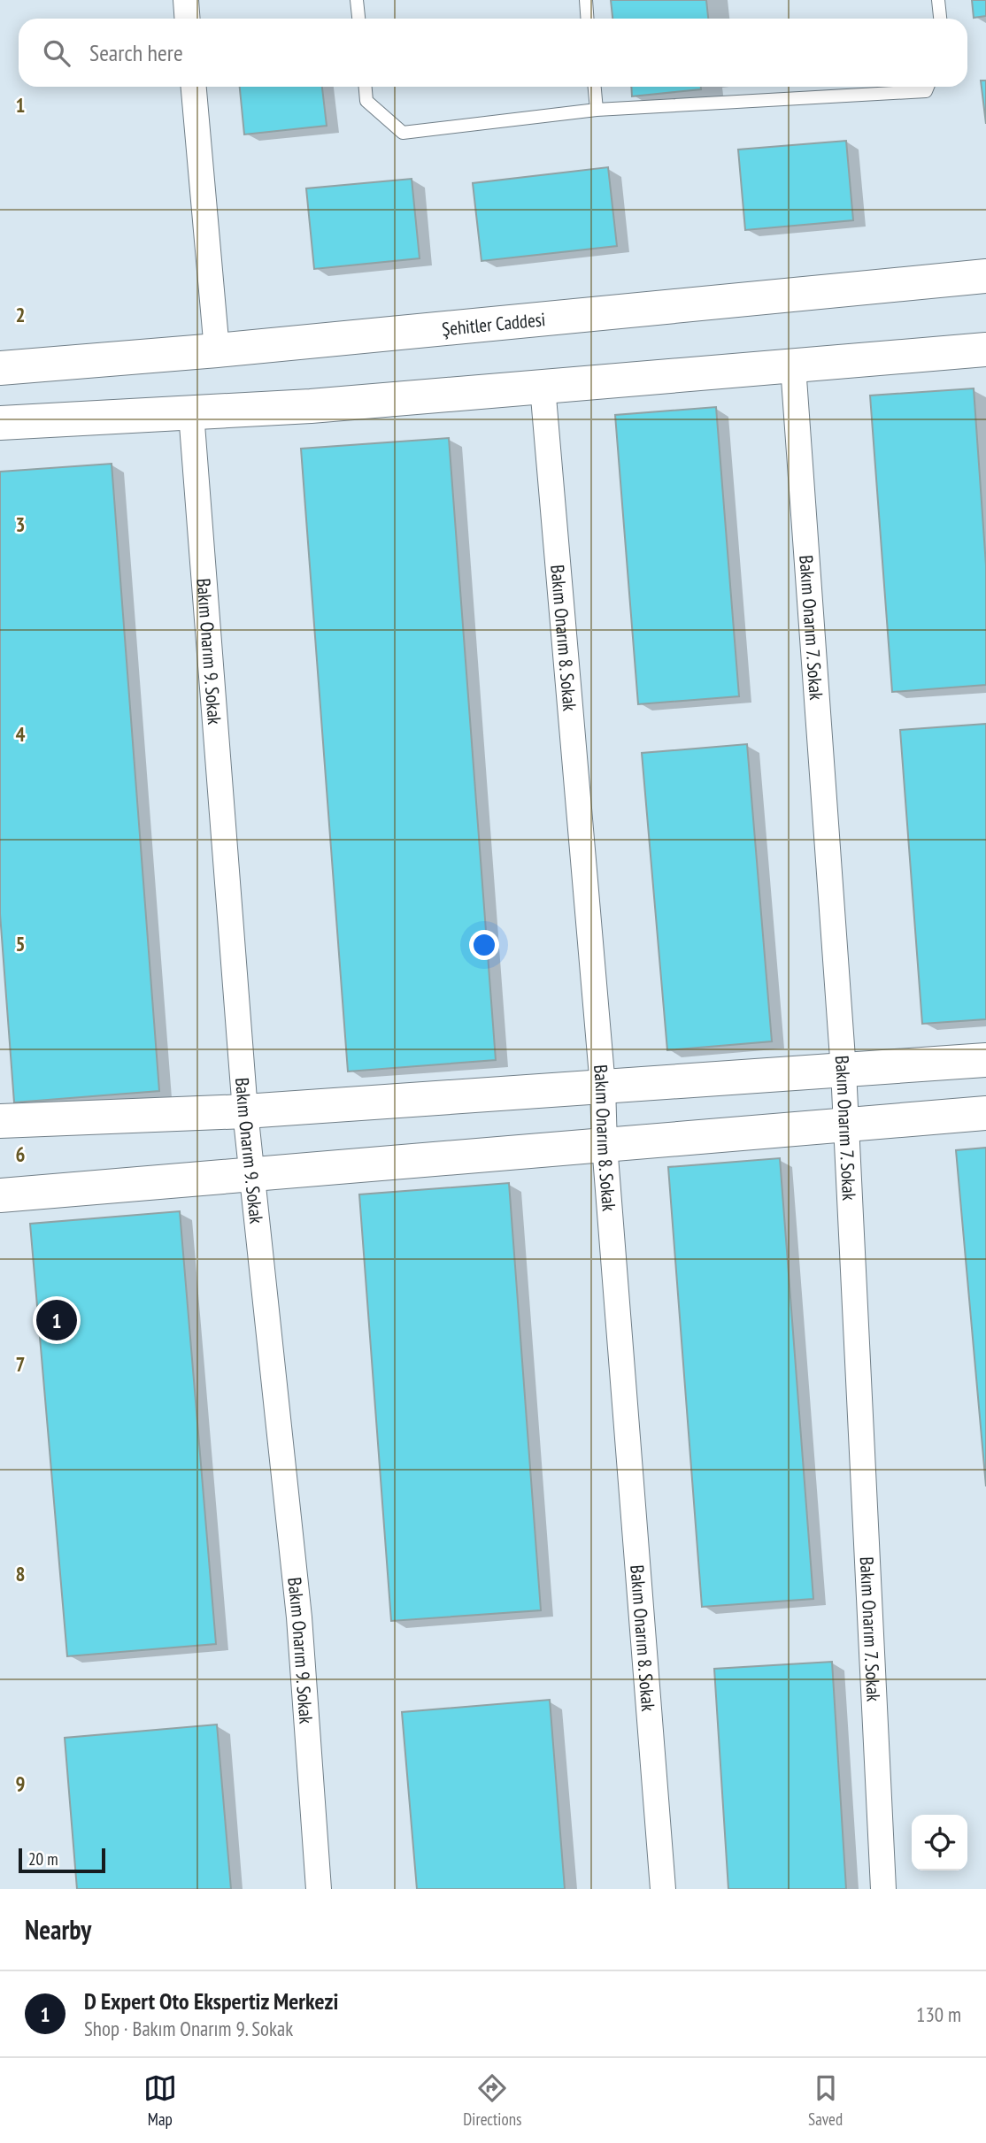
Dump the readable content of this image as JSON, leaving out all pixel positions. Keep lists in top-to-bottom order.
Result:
{
  "streets": {
    "street": [
      "Şehitler Caddesi",
      "Bakım Onarım 7. Sokak",
      "Bakım Onarım 8. Sokak",
      "Bakım Onarım 9. Sokak"
    ]
  },
  "scale_bar": "20 m",
  "page": {
    "search": "Search here",
    "pins": "1",
    "scale": "20 m",
    "heading": "Nearby",
    "list": [
      {
        "mark": "1",
        "name": "D Expert Oto Ekspertiz Merkezi",
        "note": "Shop · Bakım Onarım 9. Sokak",
        "value": "130 m"
      }
    ],
    "nav": ["Map", "Directions", "Saved"]
  },
  "grid": {
    "rows": [
      "1",
      "2",
      "3",
      "4",
      "5",
      "6",
      "7",
      "8",
      "9"
    ]
  }
}
